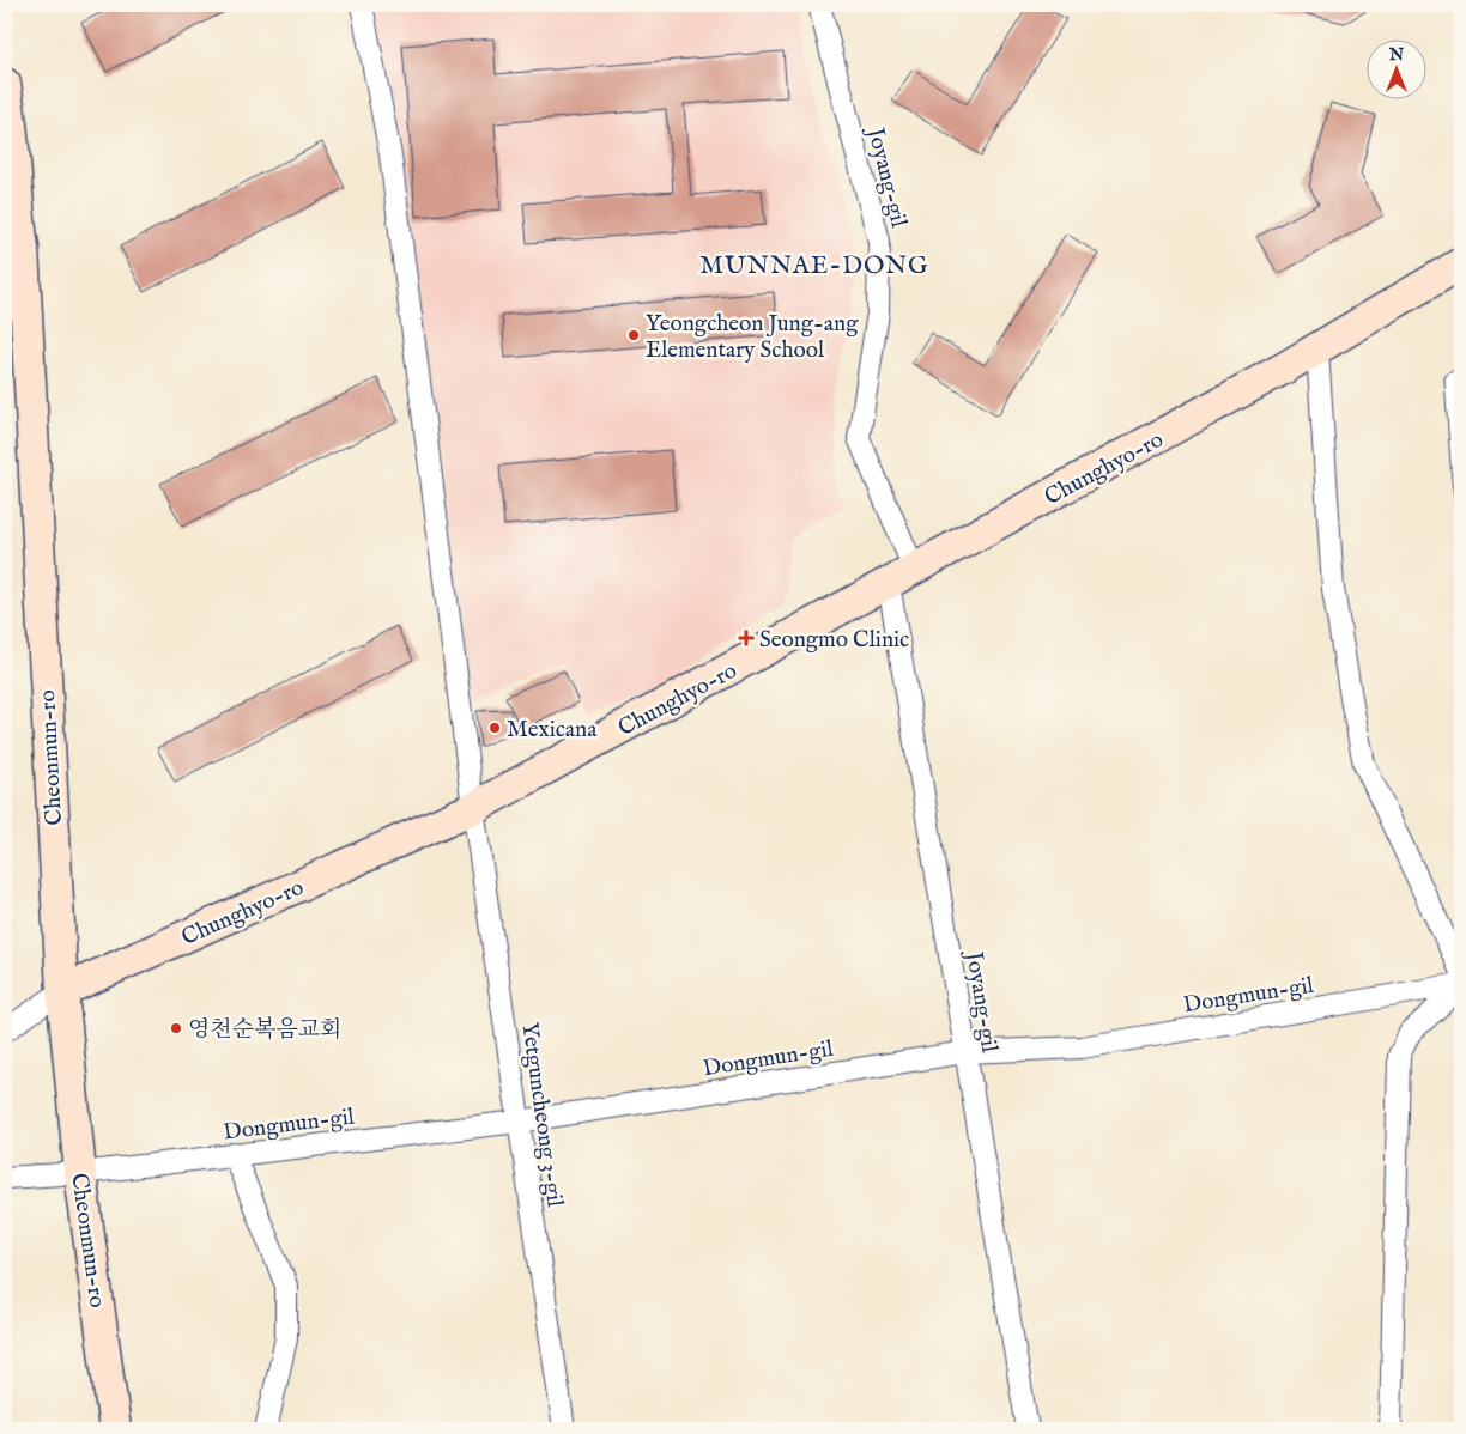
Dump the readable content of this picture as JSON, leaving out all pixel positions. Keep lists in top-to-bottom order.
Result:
{
  "streets": {
    "street": [
      "Joyang-gil",
      "Chunghyo-ro",
      "Cheonmun-ro",
      "Dongmun-gil",
      "Yetguncheong 3-gil"
    ]
  },
  "crossings": [
    ["Joyang-gil", "Chunghyo-ro"],
    ["Joyang-gil", "Dongmun-gil"],
    ["Chunghyo-ro", "Cheonmun-ro"],
    ["Chunghyo-ro", "Yetguncheong 3-gil"],
    ["Cheonmun-ro", "Dongmun-gil"],
    ["Dongmun-gil", "Yetguncheong 3-gil"]
  ],
  "districts": ["MUNNAE-DONG"],
  "places": {
    "other": ["Yeongcheon Jung-ang Elementary School", "Mexicana", "영천순복음교회"],
    "health": ["Seongmo Clinic"]
  },
  "north": "top"
}
